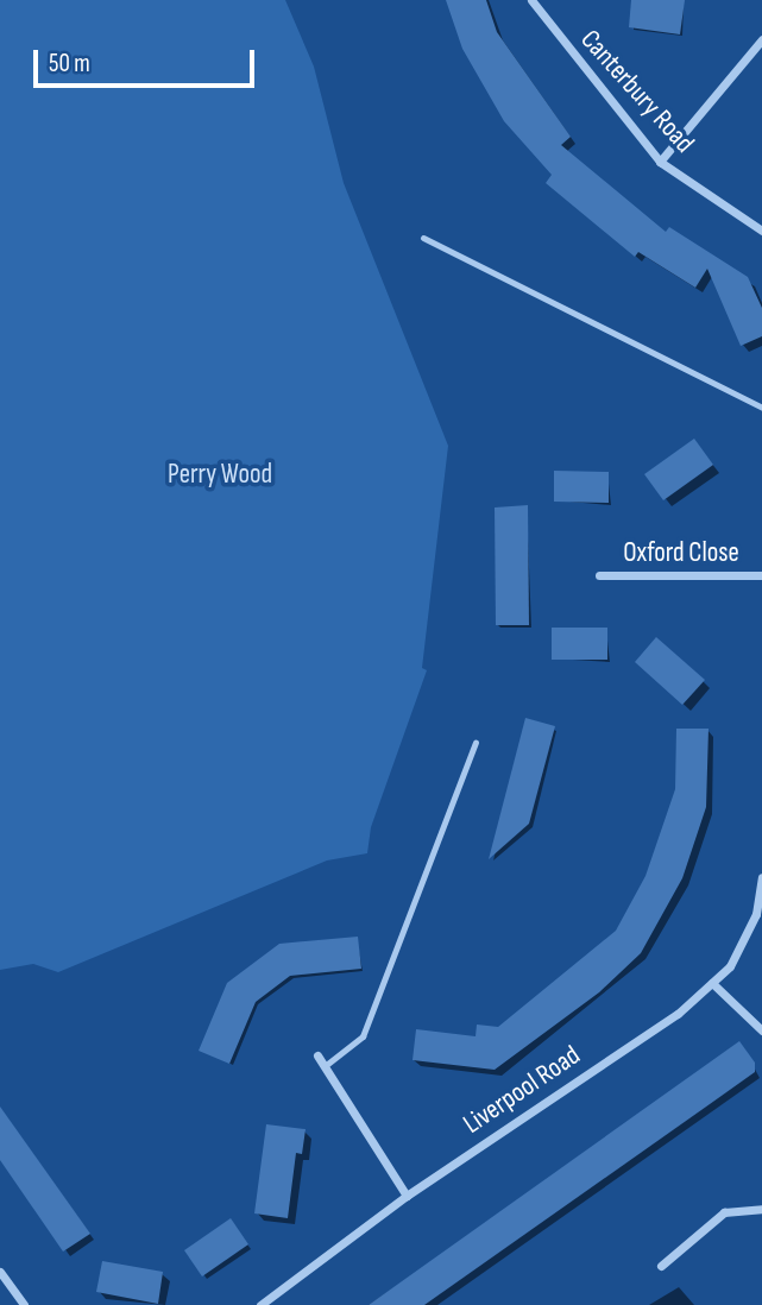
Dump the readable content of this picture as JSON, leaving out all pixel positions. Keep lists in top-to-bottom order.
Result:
{
  "streets": {
    "street": ["Canterbury Road", "Oxford Close", "Liverpool Road"]
  },
  "parks": ["Perry Wood"],
  "scale_bar": "50 m"
}
